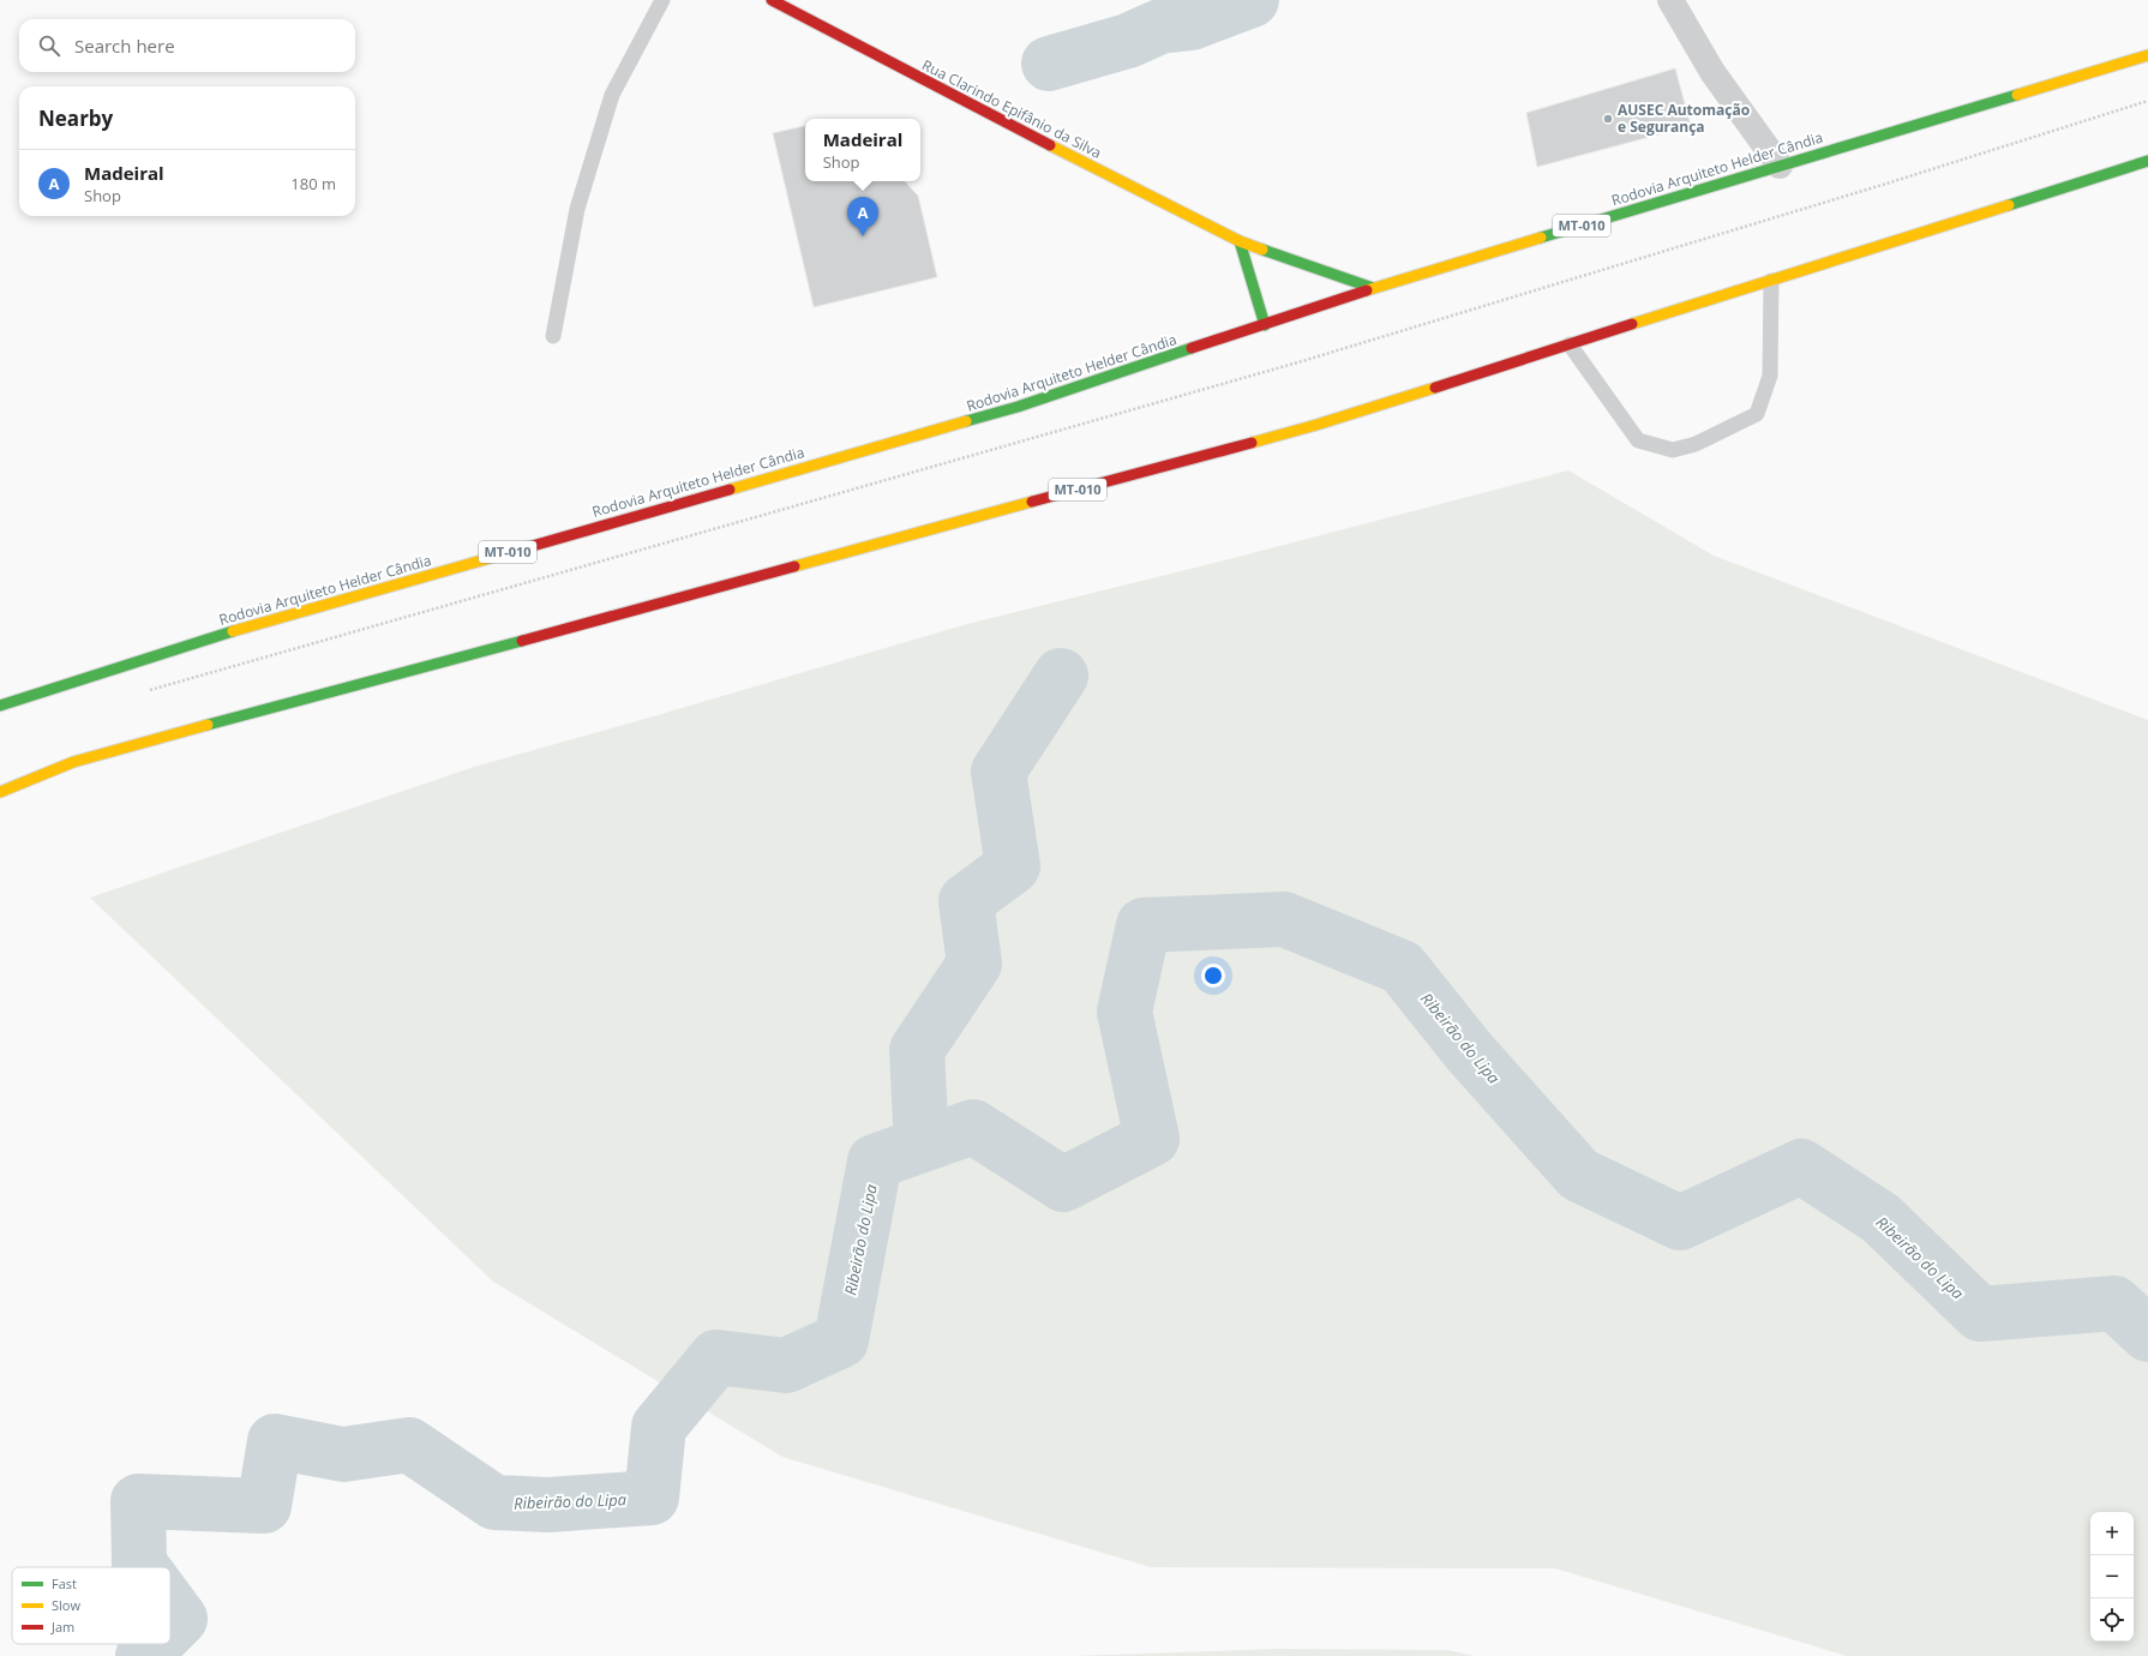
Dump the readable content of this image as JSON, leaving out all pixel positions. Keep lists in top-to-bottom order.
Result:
{
  "streets": {
    "main road": ["Rua Clarindo Epifânio da Silva", "Rodovia Arquiteto Helder Cândia", "MT-010"]
  },
  "crossings": [
    ["Rua Clarindo Epifânio da Silva", "Rodovia Arquiteto Helder Cândia"]
  ],
  "water": ["Ribeirão do Lipa"],
  "places": ["AUSEC Automação e Segurança"],
  "legend": ["Fast", "Slow", "Jam"],
  "page": {
    "search": "Search here",
    "heading": "Nearby",
    "popup": ["Madeiral", "Shop"],
    "list": [
      {
        "mark": "A",
        "name": "Madeiral",
        "note": "Shop",
        "value": "180 m"
      }
    ],
    "pins": "A",
    "map_buttons": ["+", "−"]
  }
}
